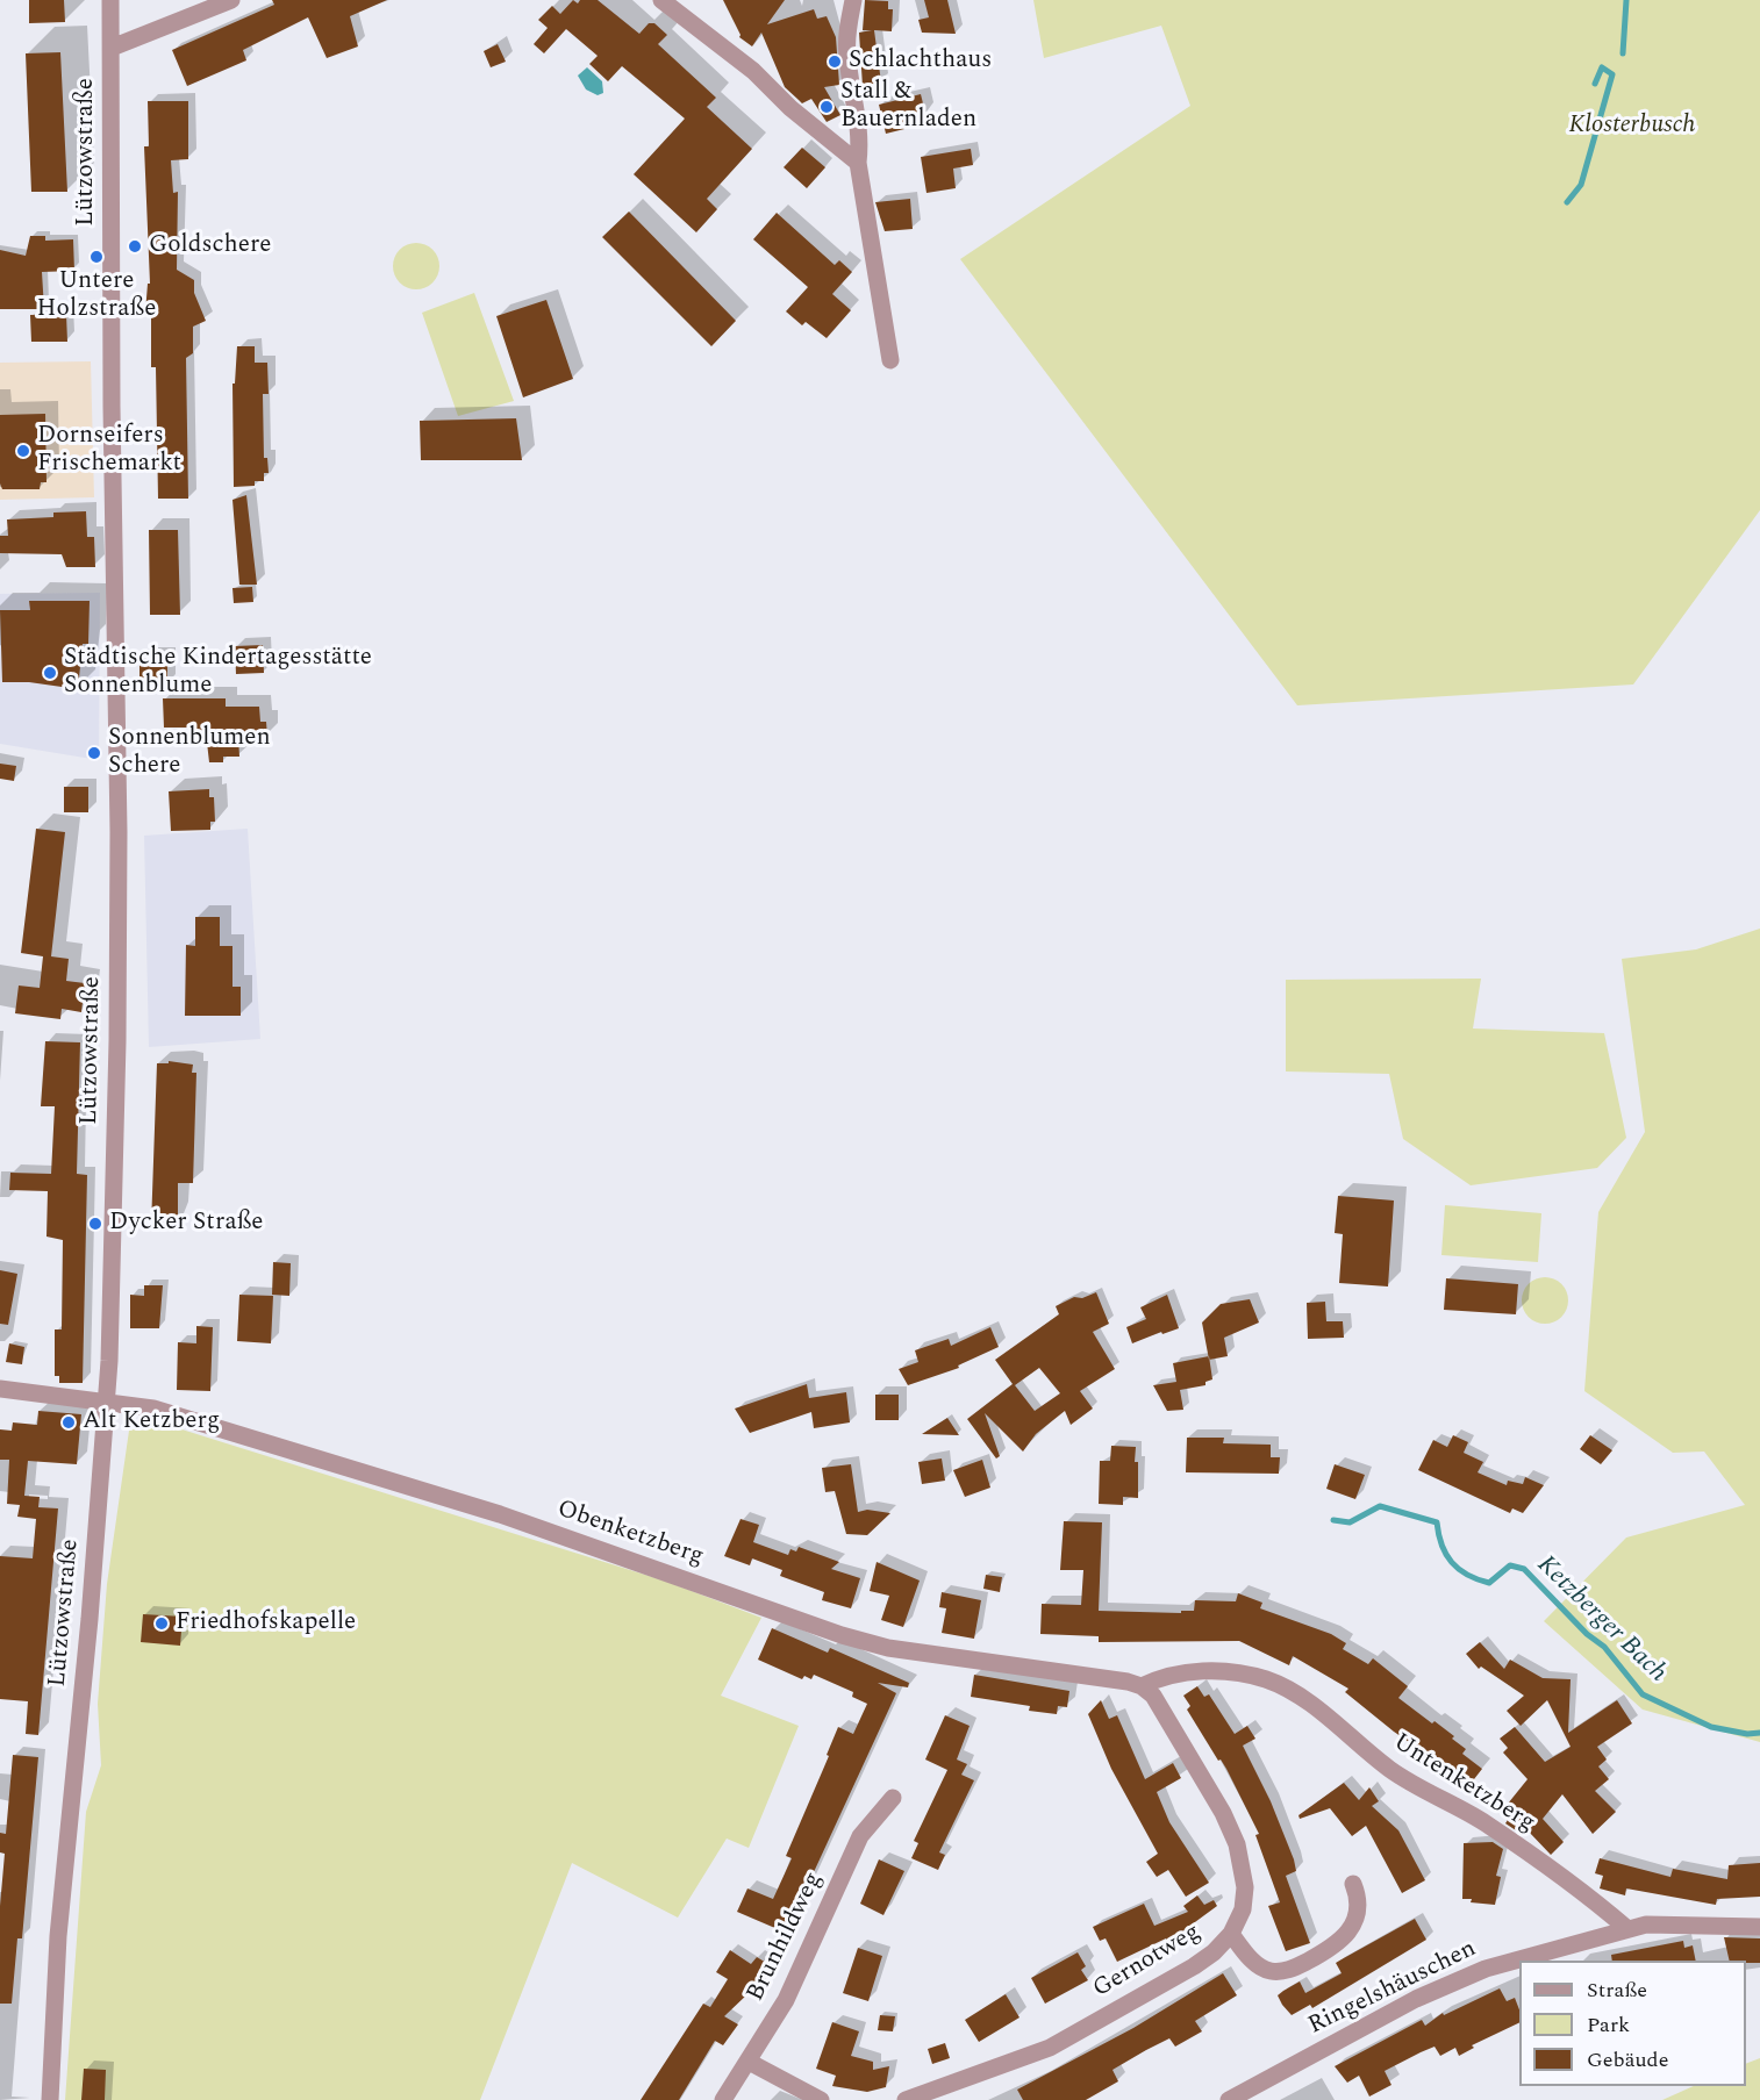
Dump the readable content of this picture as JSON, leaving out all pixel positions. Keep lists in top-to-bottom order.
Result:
{
  "streets": {
    "street": [
      "Lützowstraße",
      "Obenketzberg",
      "Untenketzberg",
      "Brunhildweg",
      "Gernotweg",
      "Ringelshäuschen"
    ]
  },
  "crossings": [
    ["Lützowstraße", "Obenketzberg"],
    ["Obenketzberg", "Untenketzberg"],
    ["Obenketzberg", "Gernotweg"],
    ["Untenketzberg", "Gernotweg"],
    ["Untenketzberg", "Ringelshäuschen"]
  ],
  "water": ["Ketzberger Bach"],
  "parks": ["Klosterbusch"],
  "places": [
    "Schlachthaus",
    "Stall & Bauernladen",
    "Goldschere",
    "Untere Holzstraße",
    "Dornseifers Frischemarkt",
    "Städtische Kindertagesstätte Sonnenblume",
    "Sonnenblumen Schere",
    "Dycker Straße",
    "Alt Ketzberg",
    "Friedhofskapelle"
  ],
  "legend": ["Straße", "Park", "Gebäude"]
}
